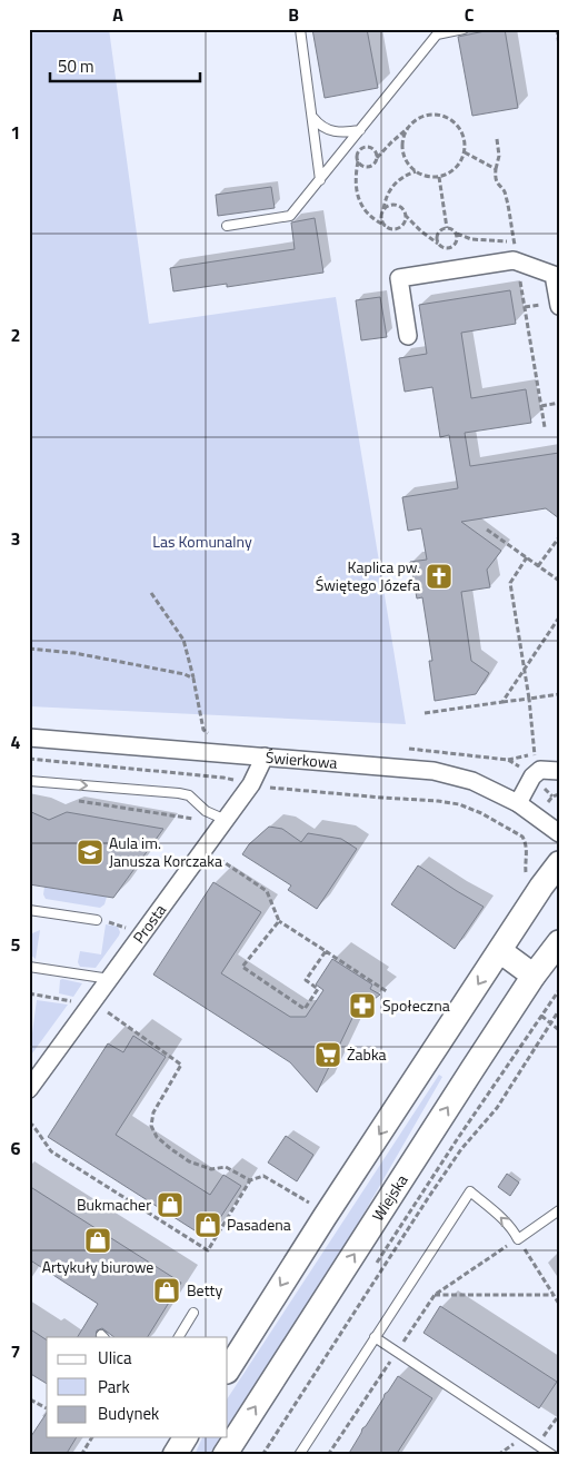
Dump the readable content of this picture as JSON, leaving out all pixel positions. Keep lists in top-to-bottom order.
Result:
{
  "streets": {
    "main road": ["Wiejska"],
    "street": ["Świerkowa", "Prosta"]
  },
  "crossings": [
    ["Świerkowa", "Prosta"]
  ],
  "parks": ["Las Komunalny"],
  "places": {
    "church": ["Kaplica pw. Świętego Józefa"],
    "school or university": ["Aula im. Janusza Korczaka"],
    "pharmacy": ["Społeczna"],
    "supermarket": ["Żabka"],
    "shop": [
      "Bukmacher",
      "Pasadena",
      "Artykuły biurowe",
      "Betty"
    ]
  },
  "legend": ["Ulica", "Park", "Budynek"],
  "scale_bar": "50 m",
  "grid": {
    "columns": ["A", "B", "C"],
    "rows": [
      "1",
      "2",
      "3",
      "4",
      "5",
      "6",
      "7"
    ]
  }
}
